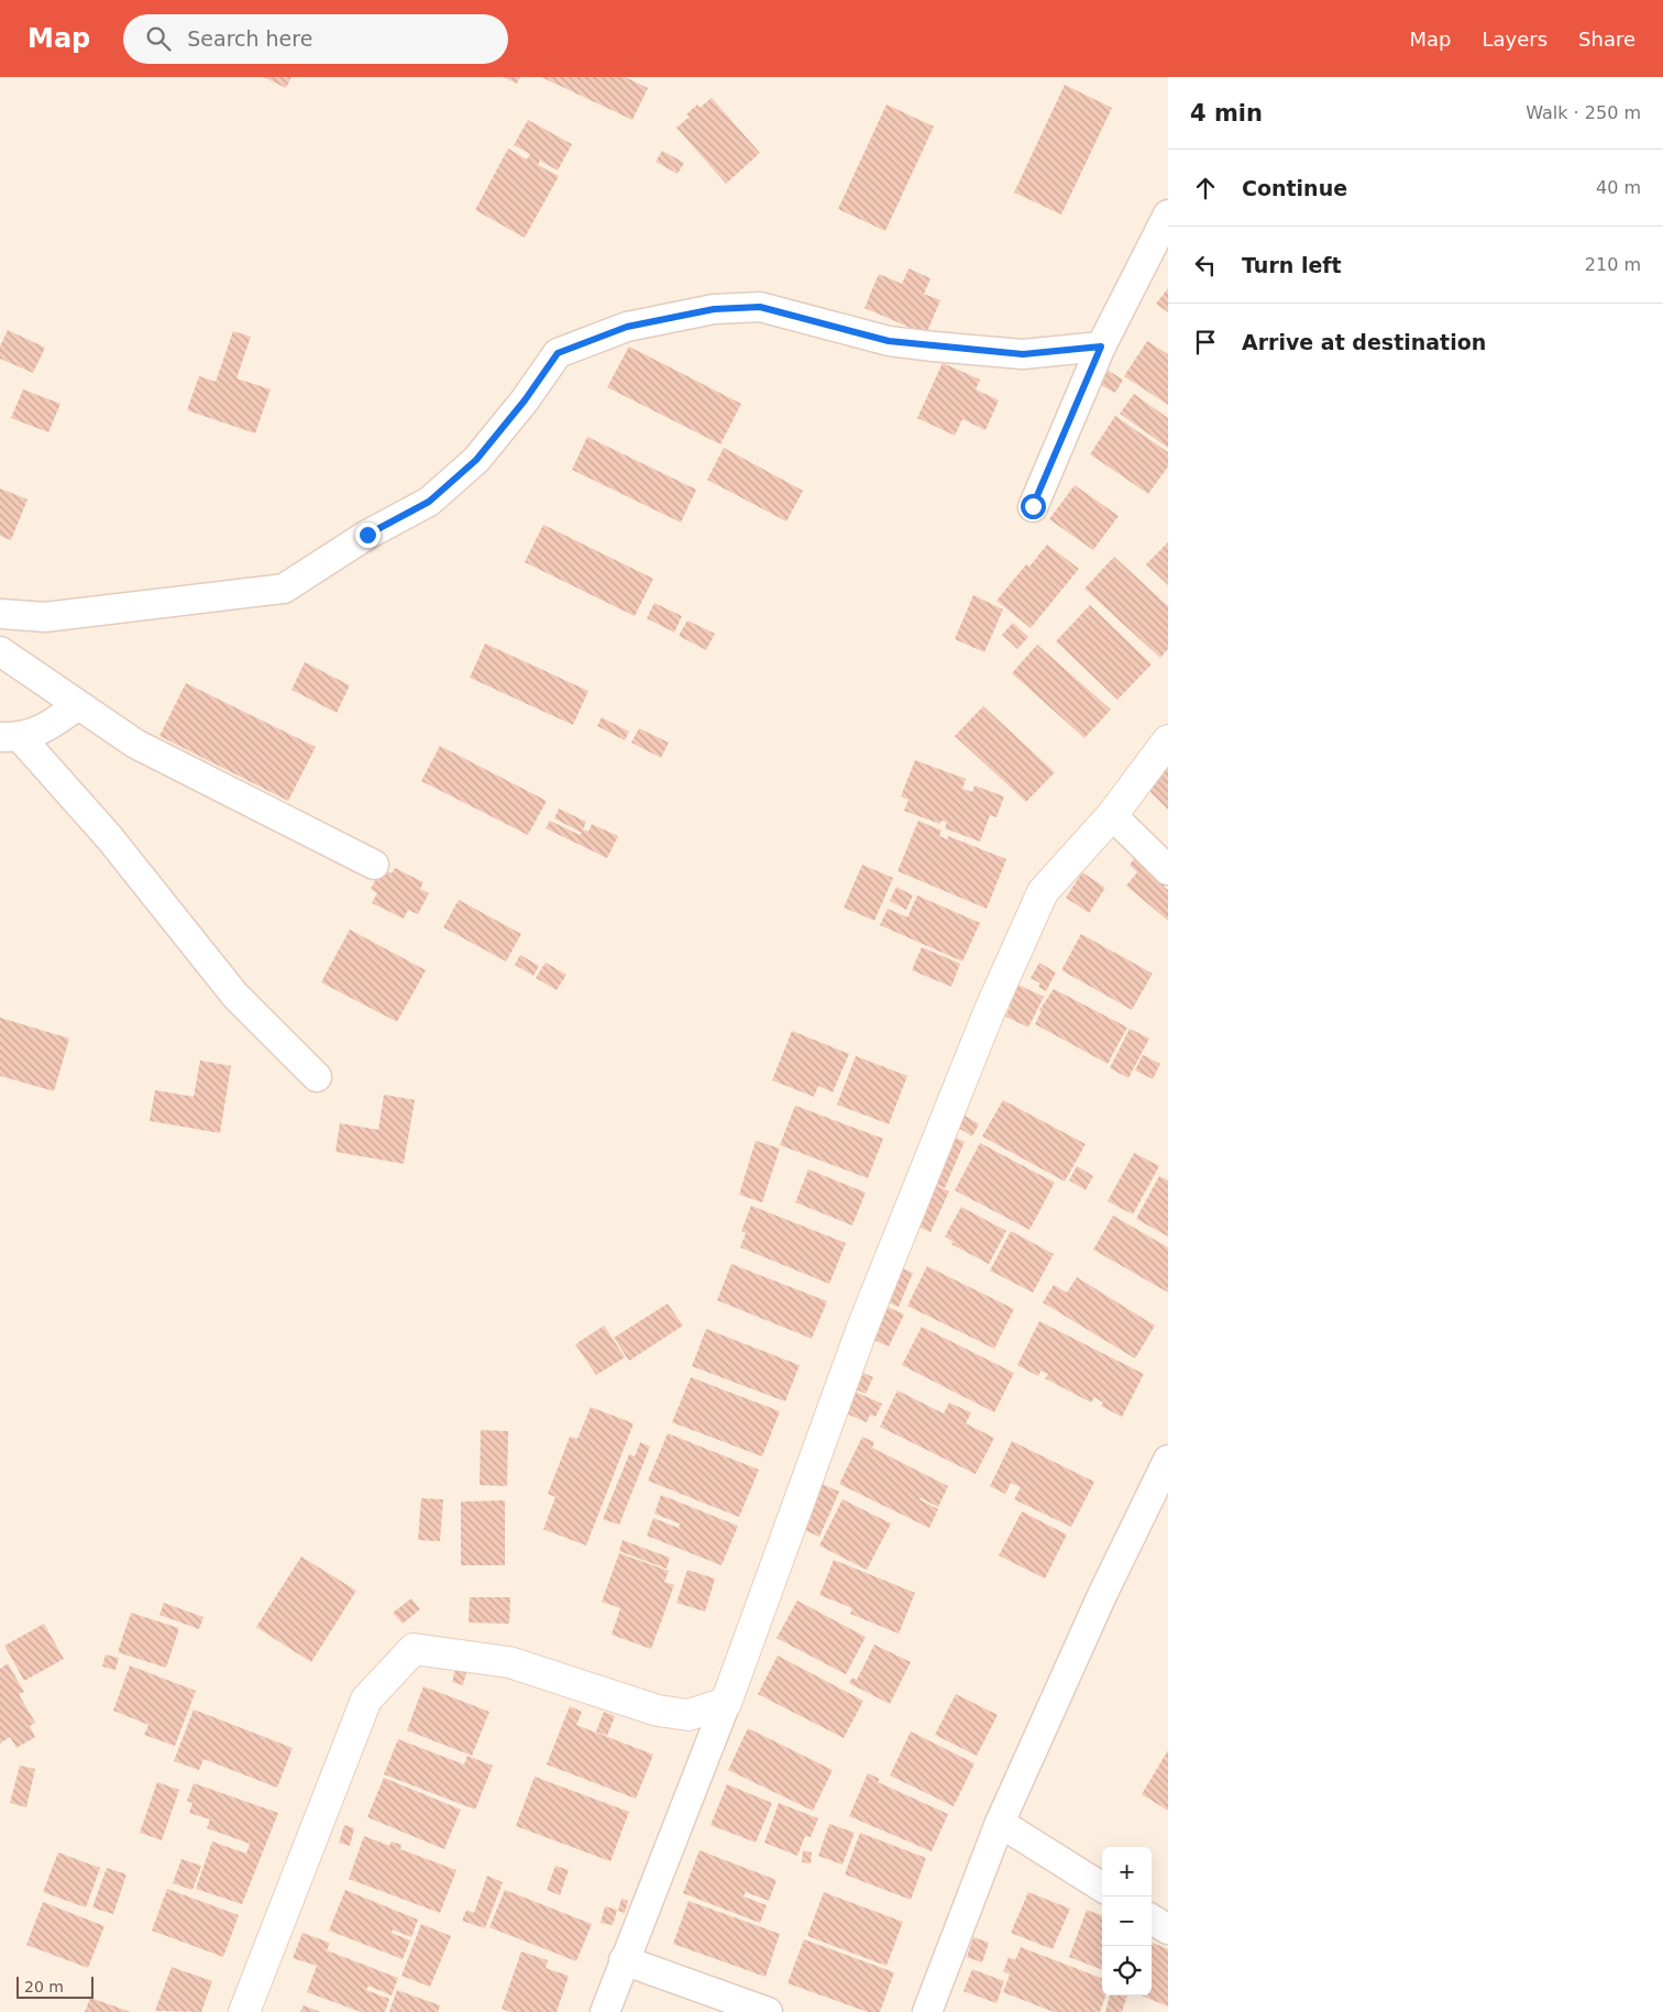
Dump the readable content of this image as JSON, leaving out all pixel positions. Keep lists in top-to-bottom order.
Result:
{
  "scale_bar": "20 m",
  "page": {
    "header": "Map",
    "search": "Search here",
    "nav": ["Map", "Layers", "Share"],
    "heading": ["4 min", "Walk · 250 m"],
    "list": [
      ["Continue", "40 m"],
      ["Turn left", "210 m"],
      "Arrive at destination"
    ],
    "map_buttons": ["+", "−"],
    "scale": "20 m"
  }
}
